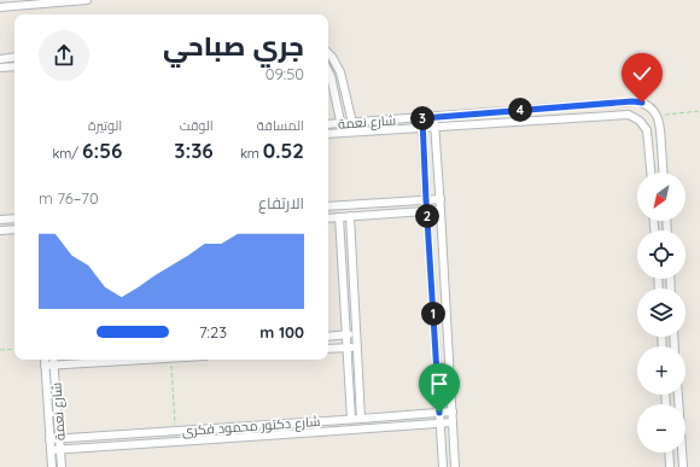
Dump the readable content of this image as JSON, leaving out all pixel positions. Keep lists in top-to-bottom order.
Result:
{
  "streets": {
    "street": ["شارع نعمة", "شارع دكتور محمود فكرى"]
  },
  "crossings": [
    ["شارع نعمة", "شارع دكتور محمود فكرى"]
  ],
  "north": "bottom left",
  "page": {
    "heading": ["جري صباحي", "09:50"],
    "stats": [
      ["المسافة", "0.52 km"],
      ["الوقت", "3:36"],
      ["الوتيرة", "6:56 /km"]
    ],
    "pins": [
      "4",
      "3",
      "2",
      "1"
    ],
    "map_buttons": ["+", "−"],
    "chart": ["الارتفاع", "70–76 m"],
    "list": [
      {
        "name": "100 m",
        "note": "7:23"
      }
    ]
  }
}
